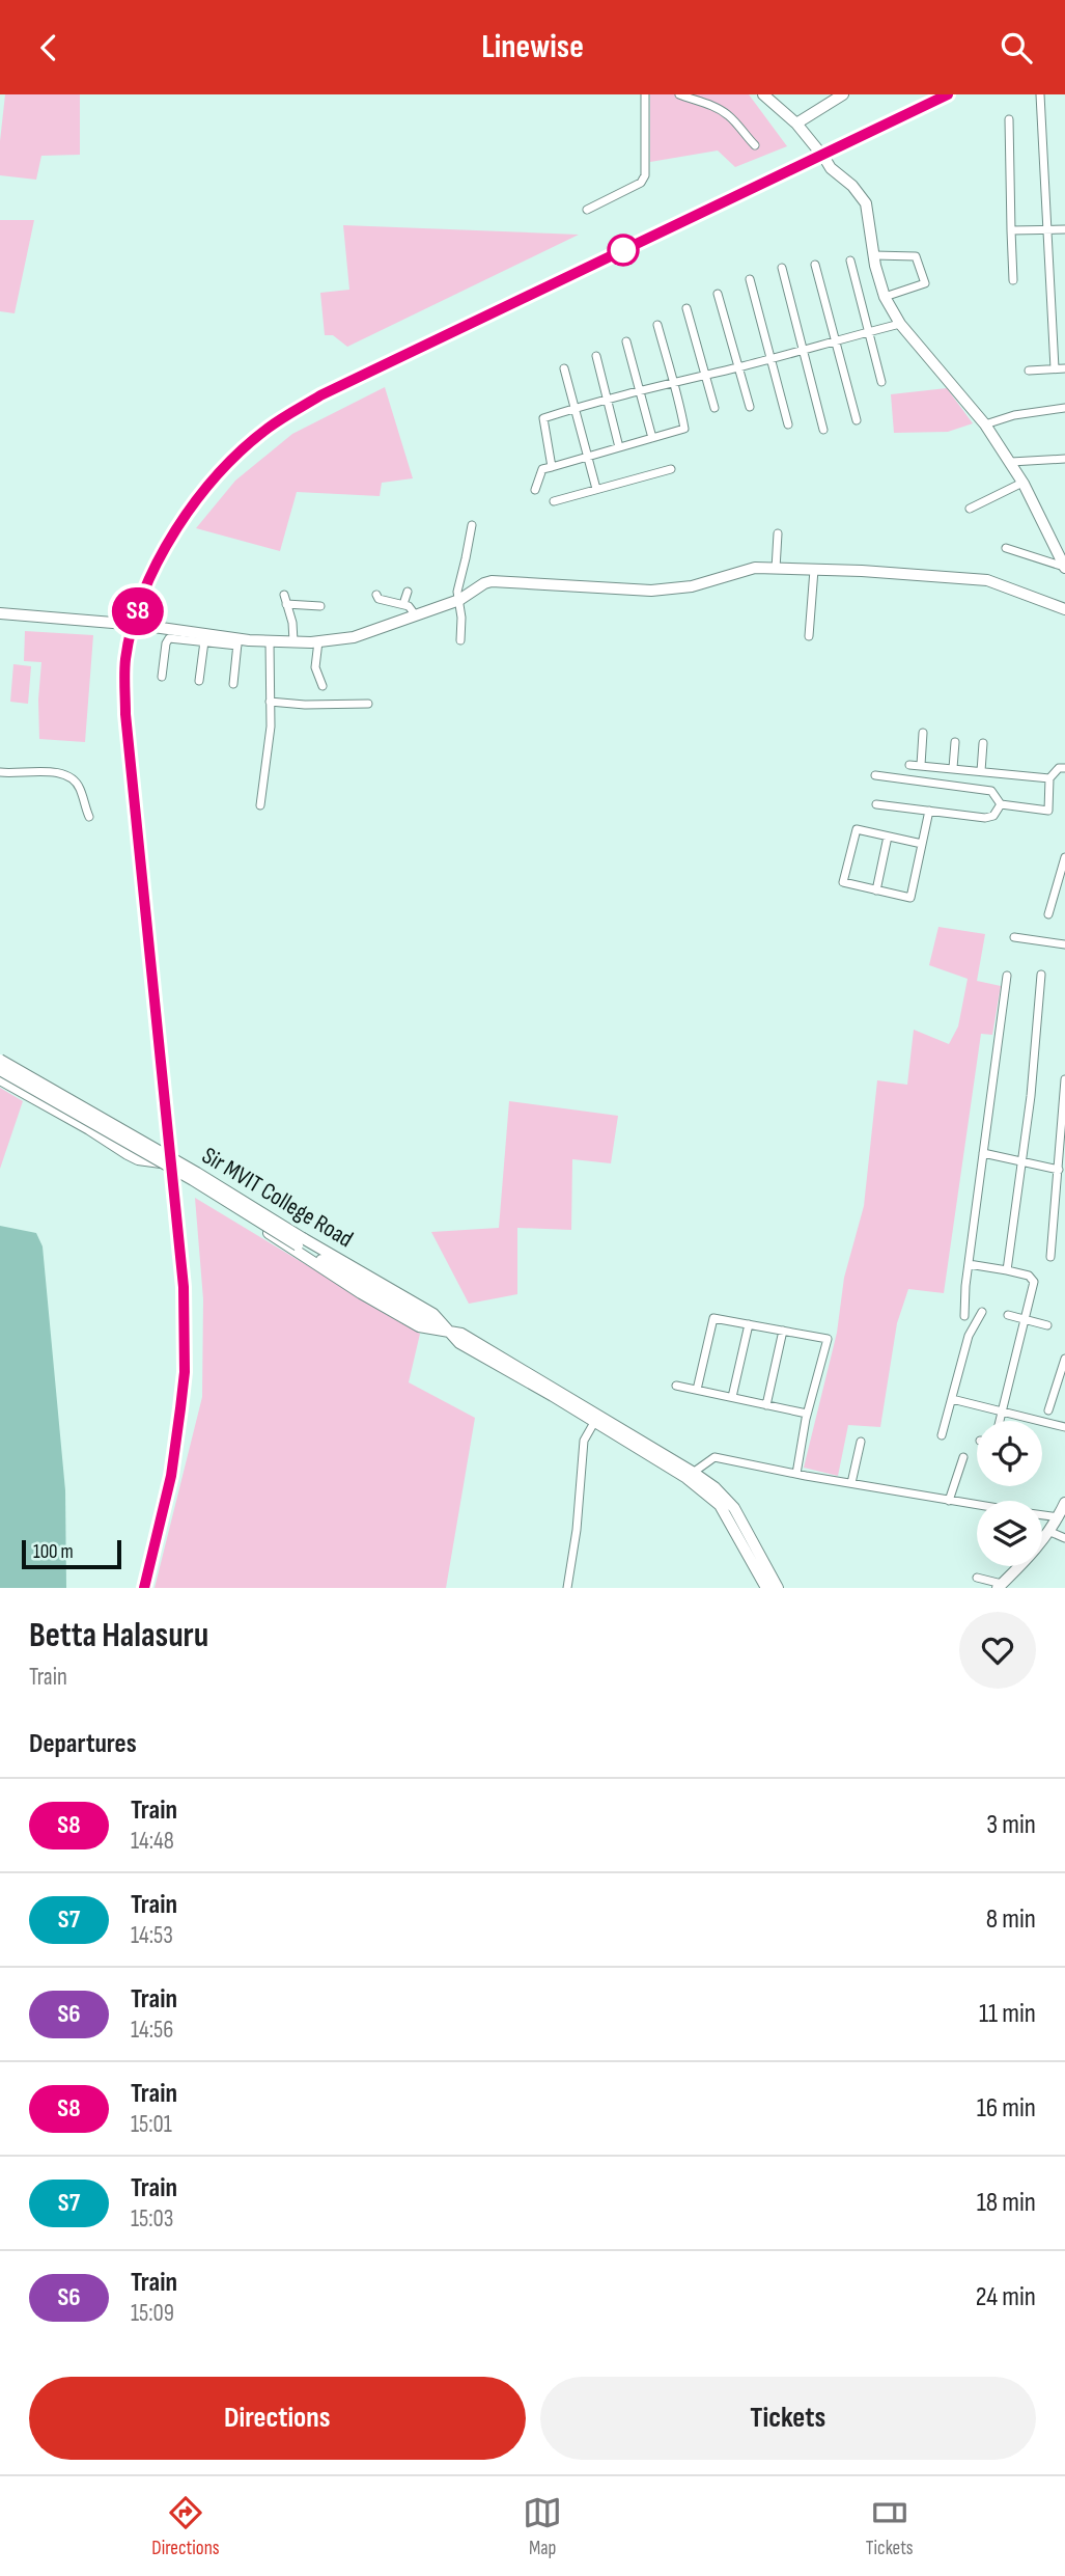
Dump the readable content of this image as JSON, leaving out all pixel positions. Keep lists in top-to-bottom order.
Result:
{
  "streets": {
    "main road": ["Sir MVIT College Road"]
  },
  "scale_bar": "100 m",
  "page": {
    "header": "Linewise",
    "on_map": "S8",
    "scale": "100 m",
    "heading": [
      ["Betta Halasuru", "Train"],
      "Departures"
    ],
    "list": [
      {
        "mark": "S8",
        "name": "Train",
        "note": "14:48",
        "value": "3 min"
      },
      {
        "mark": "S7",
        "name": "Train",
        "note": "14:53",
        "value": "8 min"
      },
      {
        "mark": "S6",
        "name": "Train",
        "note": "14:56",
        "value": "11 min"
      },
      {
        "mark": "S8",
        "name": "Train",
        "note": "15:01",
        "value": "16 min"
      },
      {
        "mark": "S7",
        "name": "Train",
        "note": "15:03",
        "value": "18 min"
      },
      {
        "mark": "S6",
        "name": "Train",
        "note": "15:09",
        "value": "24 min"
      }
    ],
    "buttons": ["Directions", "Tickets"],
    "tabs": ["Directions", "Map", "Tickets"]
  }
}
